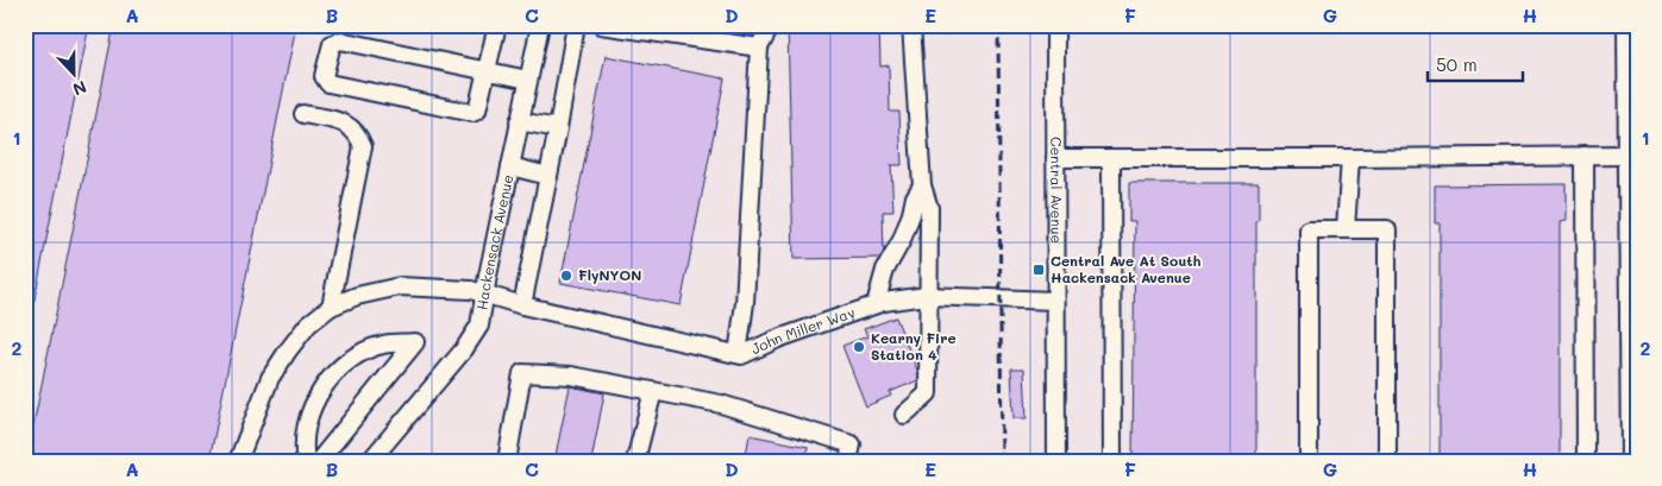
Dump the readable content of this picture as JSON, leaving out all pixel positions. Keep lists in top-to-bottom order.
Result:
{
  "streets": {
    "street": ["Central Avenue", "Hackensack Avenue", "John Miller Way"]
  },
  "crossings": [
    ["Central Avenue", "John Miller Way"],
    ["Hackensack Avenue", "John Miller Way"]
  ],
  "places": {
    "transit": ["Central Ave At South Hackensack Avenue"],
    "other": ["FlyNYON", "Kearny Fire Station 4"]
  },
  "scale_bar": "50 m",
  "north": "bottom",
  "grid": {
    "columns": [
      "A",
      "B",
      "C",
      "D",
      "E",
      "F",
      "G",
      "H"
    ],
    "rows": ["1", "2"]
  }
}
